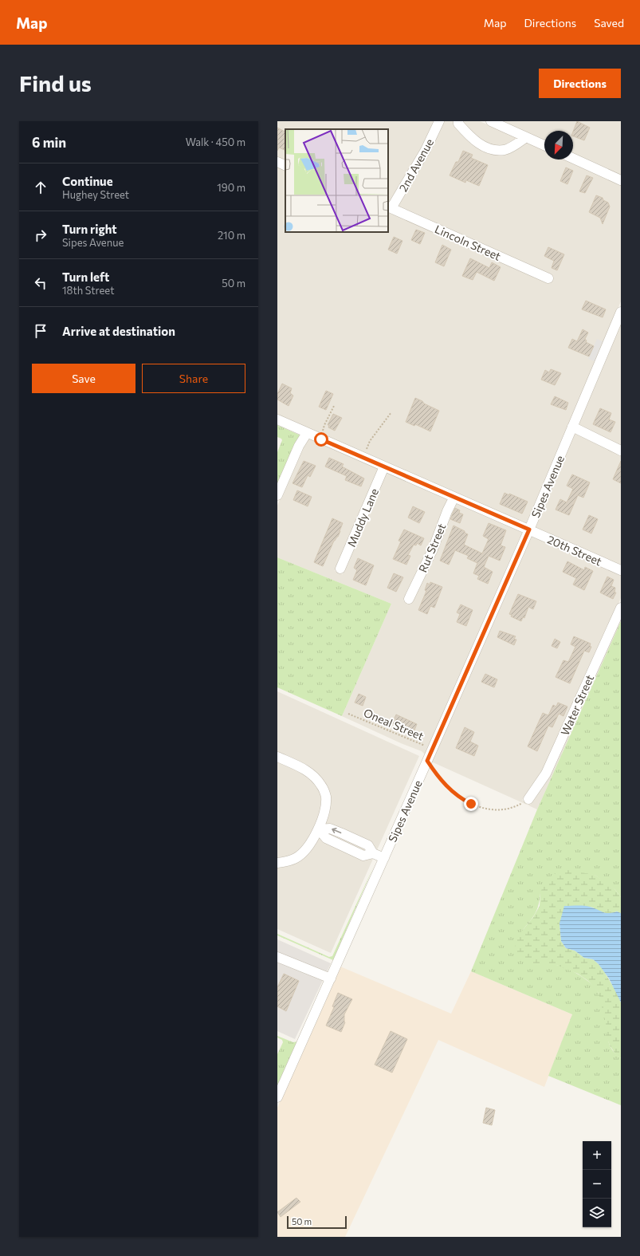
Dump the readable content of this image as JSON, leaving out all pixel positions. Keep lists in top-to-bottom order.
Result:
{
  "streets": {
    "street": [
      "2nd Avenue",
      "Lincoln Street",
      "Sipes Avenue",
      "Muddy Lane",
      "Rut Street",
      "20th Street",
      "Water Street"
    ],
    "path": ["Oneal Street"]
  },
  "crossings": [
    ["2nd Avenue", "Lincoln Street"],
    ["Sipes Avenue", "20th Street"],
    ["Sipes Avenue", "Oneal Street"],
    ["Muddy Lane", "20th Street"],
    ["Rut Street", "20th Street"]
  ],
  "scale_bar": "50 m",
  "north": "bottom left",
  "page": {
    "header": "Map",
    "nav": ["Map", "Directions", "Saved"],
    "buttons": [
      "Directions",
      ["Save", "Share"]
    ],
    "title": "Find us",
    "heading": ["6 min", "Walk · 450 m"],
    "list": [
      ["Continue", "Hughey Street", "190 m"],
      ["Turn right", "Sipes Avenue", "210 m"],
      ["Turn left", "18th Street", "50 m"],
      "Arrive at destination"
    ],
    "map_buttons": ["+", "−"],
    "scale": "50 m"
  }
}
